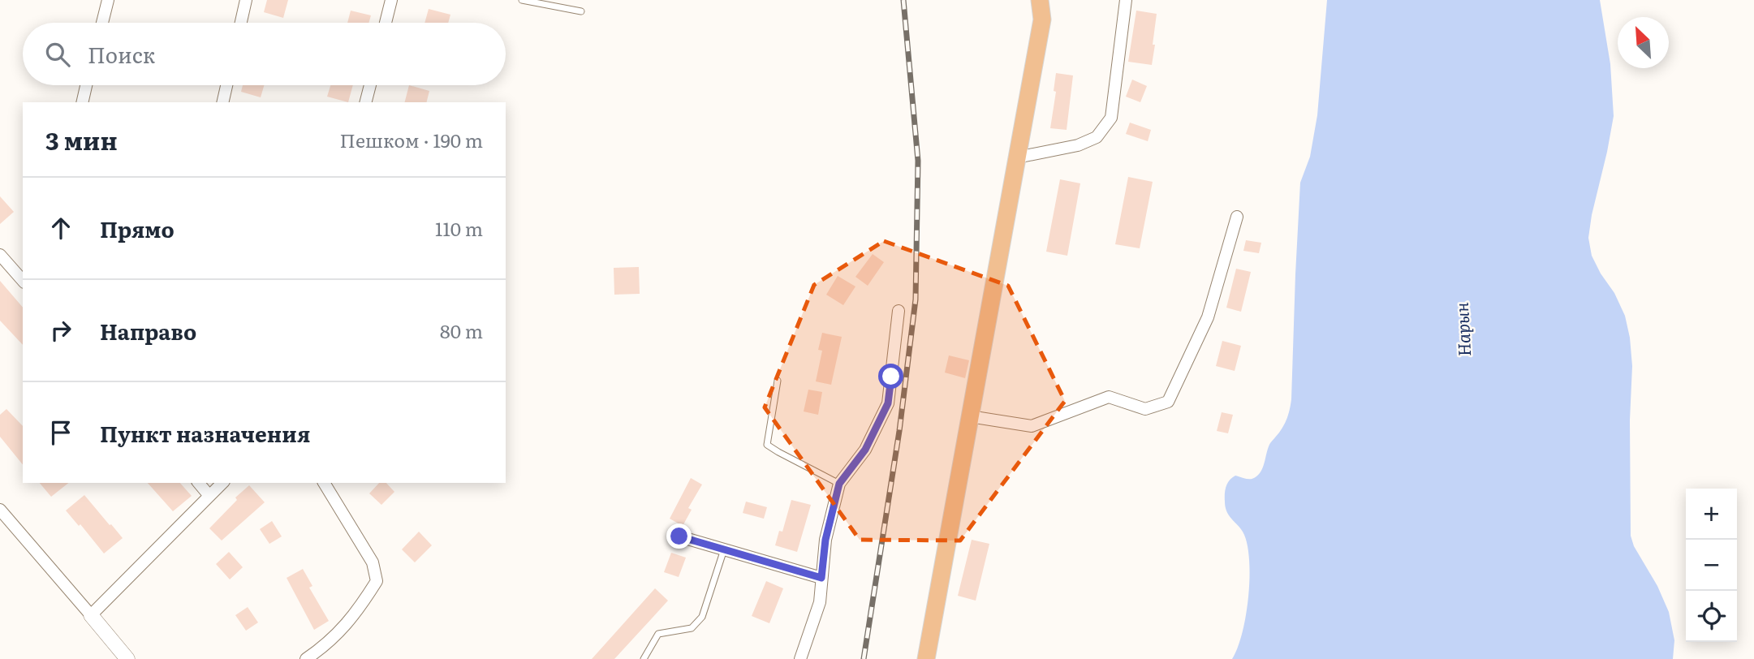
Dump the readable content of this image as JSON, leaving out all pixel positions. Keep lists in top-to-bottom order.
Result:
{
  "water": ["Нарын"],
  "north": "top left",
  "page": {
    "search": "Поиск",
    "heading": ["3 мин", "Пешком · 190 m"],
    "list": [
      ["Прямо", "110 m"],
      ["Направо", "80 m"],
      "Пункт назначения"
    ],
    "map_buttons": ["+", "−"]
  }
}
